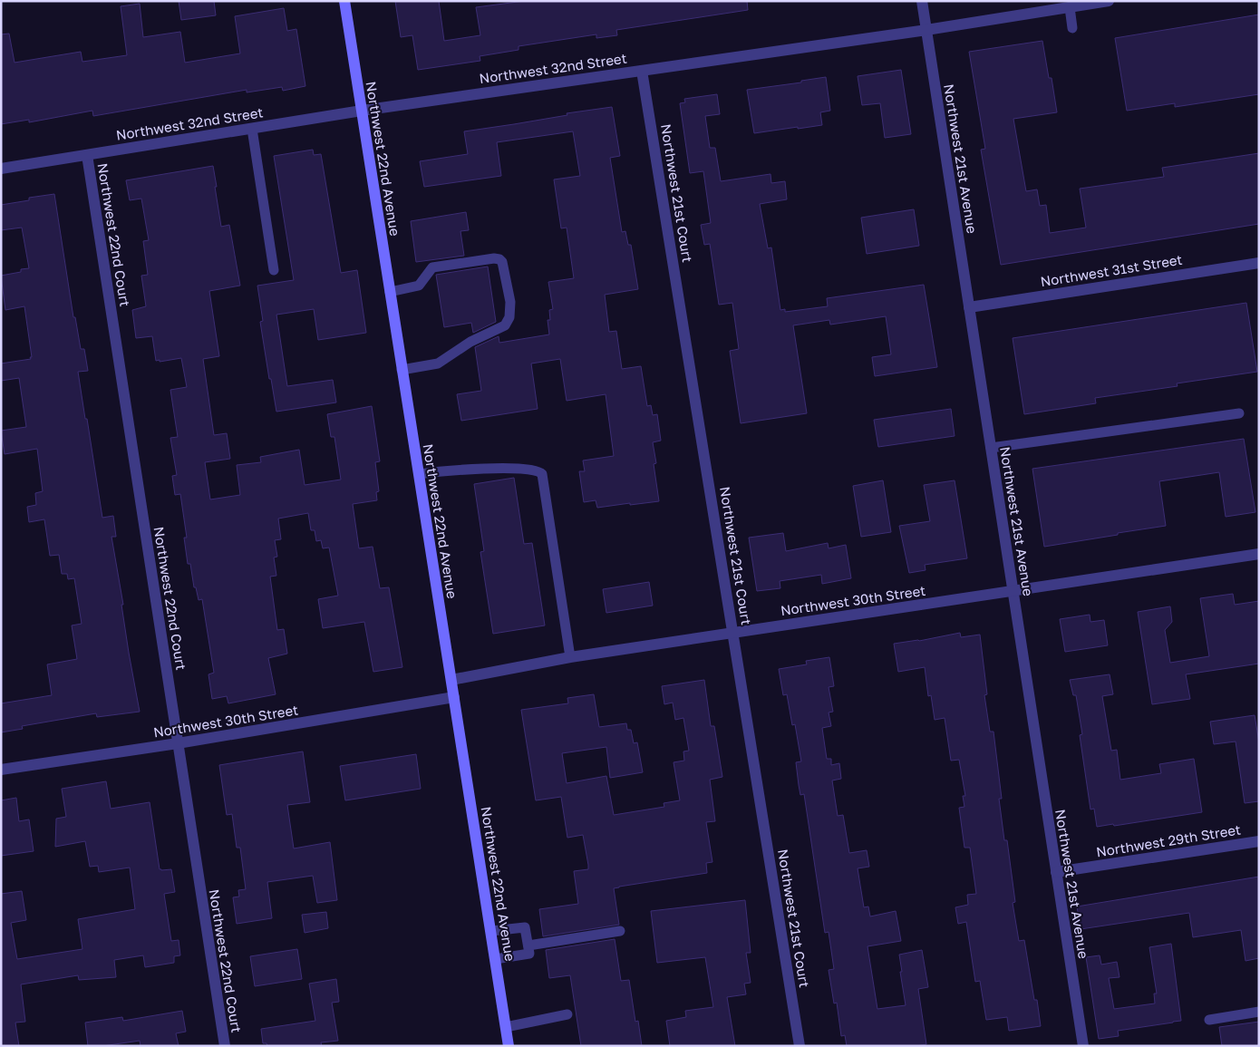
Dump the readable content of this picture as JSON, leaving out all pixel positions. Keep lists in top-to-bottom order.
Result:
{
  "streets": {
    "main road": ["Northwest 22nd Avenue"],
    "street": [
      "Northwest 32nd Street",
      "Northwest 21st Avenue",
      "Northwest 21st Court",
      "Northwest 22nd Court",
      "Northwest 31st Street",
      "Northwest 30th Street",
      "Northwest 29th Street"
    ]
  },
  "crossings": [
    ["Northwest 32nd Street", "Northwest 22nd Avenue"],
    ["Northwest 32nd Street", "Northwest 21st Avenue"],
    ["Northwest 32nd Street", "Northwest 21st Court"],
    ["Northwest 32nd Street", "Northwest 22nd Court"],
    ["Northwest 22nd Avenue", "Northwest 30th Street"],
    ["Northwest 21st Avenue", "Northwest 31st Street"],
    ["Northwest 21st Avenue", "Northwest 30th Street"],
    ["Northwest 21st Avenue", "Northwest 29th Street"],
    ["Northwest 21st Court", "Northwest 30th Street"],
    ["Northwest 22nd Court", "Northwest 30th Street"]
  ]
}
